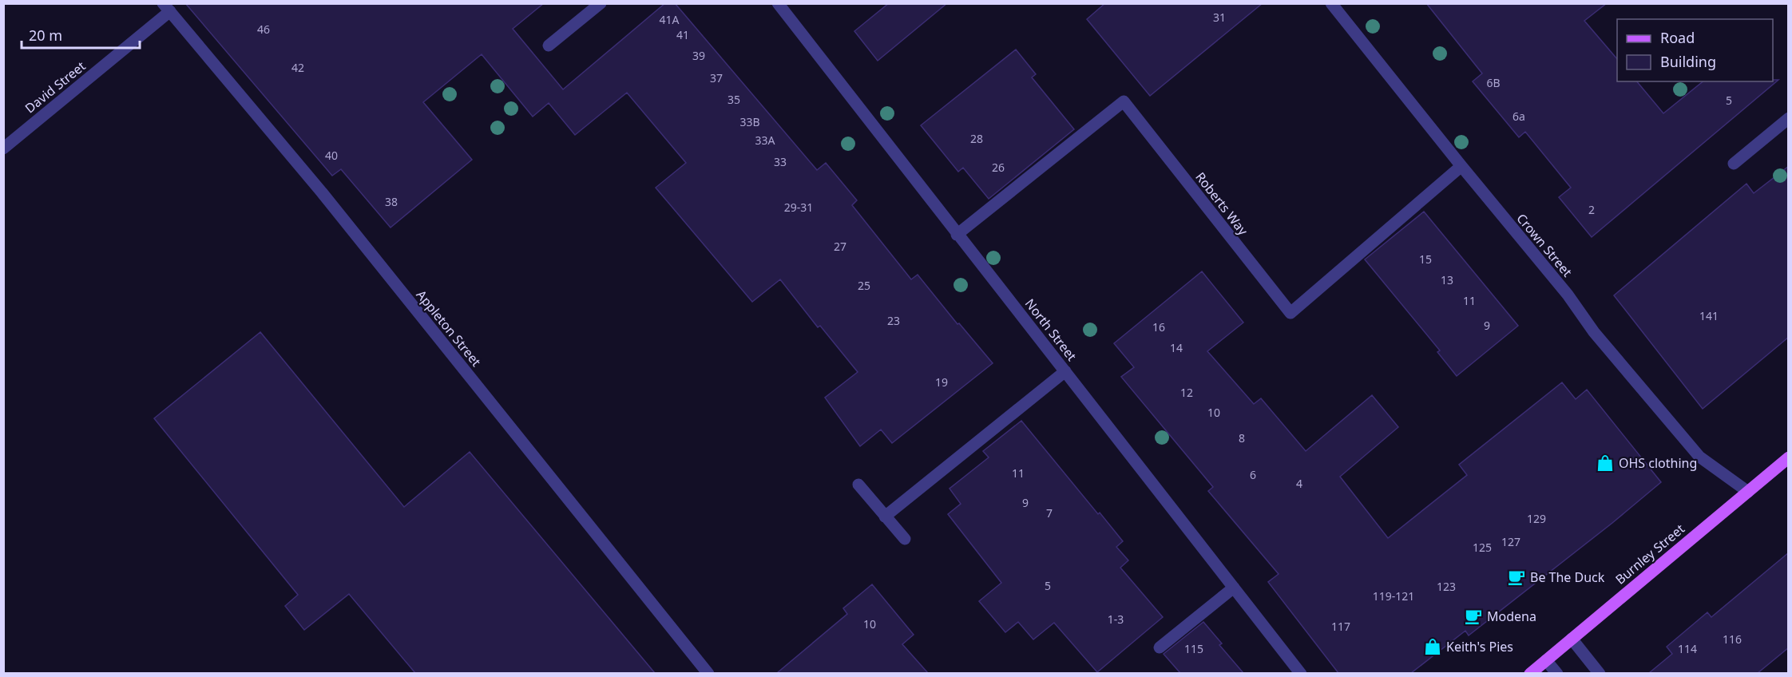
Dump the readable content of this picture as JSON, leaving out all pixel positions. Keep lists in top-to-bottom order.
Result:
{
  "streets": {
    "main road": ["Burnley Street"],
    "street": [
      "David Street",
      "Roberts Way",
      "Crown Street",
      "Appleton Street",
      "North Street"
    ]
  },
  "crossings": [
    ["David Street", "Appleton Street"],
    ["Roberts Way", "Crown Street"],
    ["Roberts Way", "North Street"],
    ["Crown Street", "Burnley Street"]
  ],
  "places": {
    "shop": ["OHS clothing", "Keith's Pies"],
    "cafe": ["Be The Duck", "Modena"]
  },
  "house_numbers": [
    "31",
    "41A",
    "46",
    "41",
    "39",
    "42",
    "37",
    "6B",
    "35",
    "5",
    "6a",
    "33B",
    "28",
    "33A",
    "40",
    "33",
    "26",
    "38",
    "29-31",
    "2",
    "27",
    "15",
    "13",
    "25",
    "11",
    "141",
    "23",
    "9",
    "16",
    "14",
    "19",
    "12",
    "10",
    "8",
    "11",
    "6",
    "4",
    "9",
    "7",
    "129",
    "127",
    "125",
    "5",
    "123",
    "119-121",
    "1-3",
    "10",
    "117",
    "116",
    "115",
    "114"
  ],
  "legend": ["Road", "Building"],
  "scale_bar": "20 m"
}
